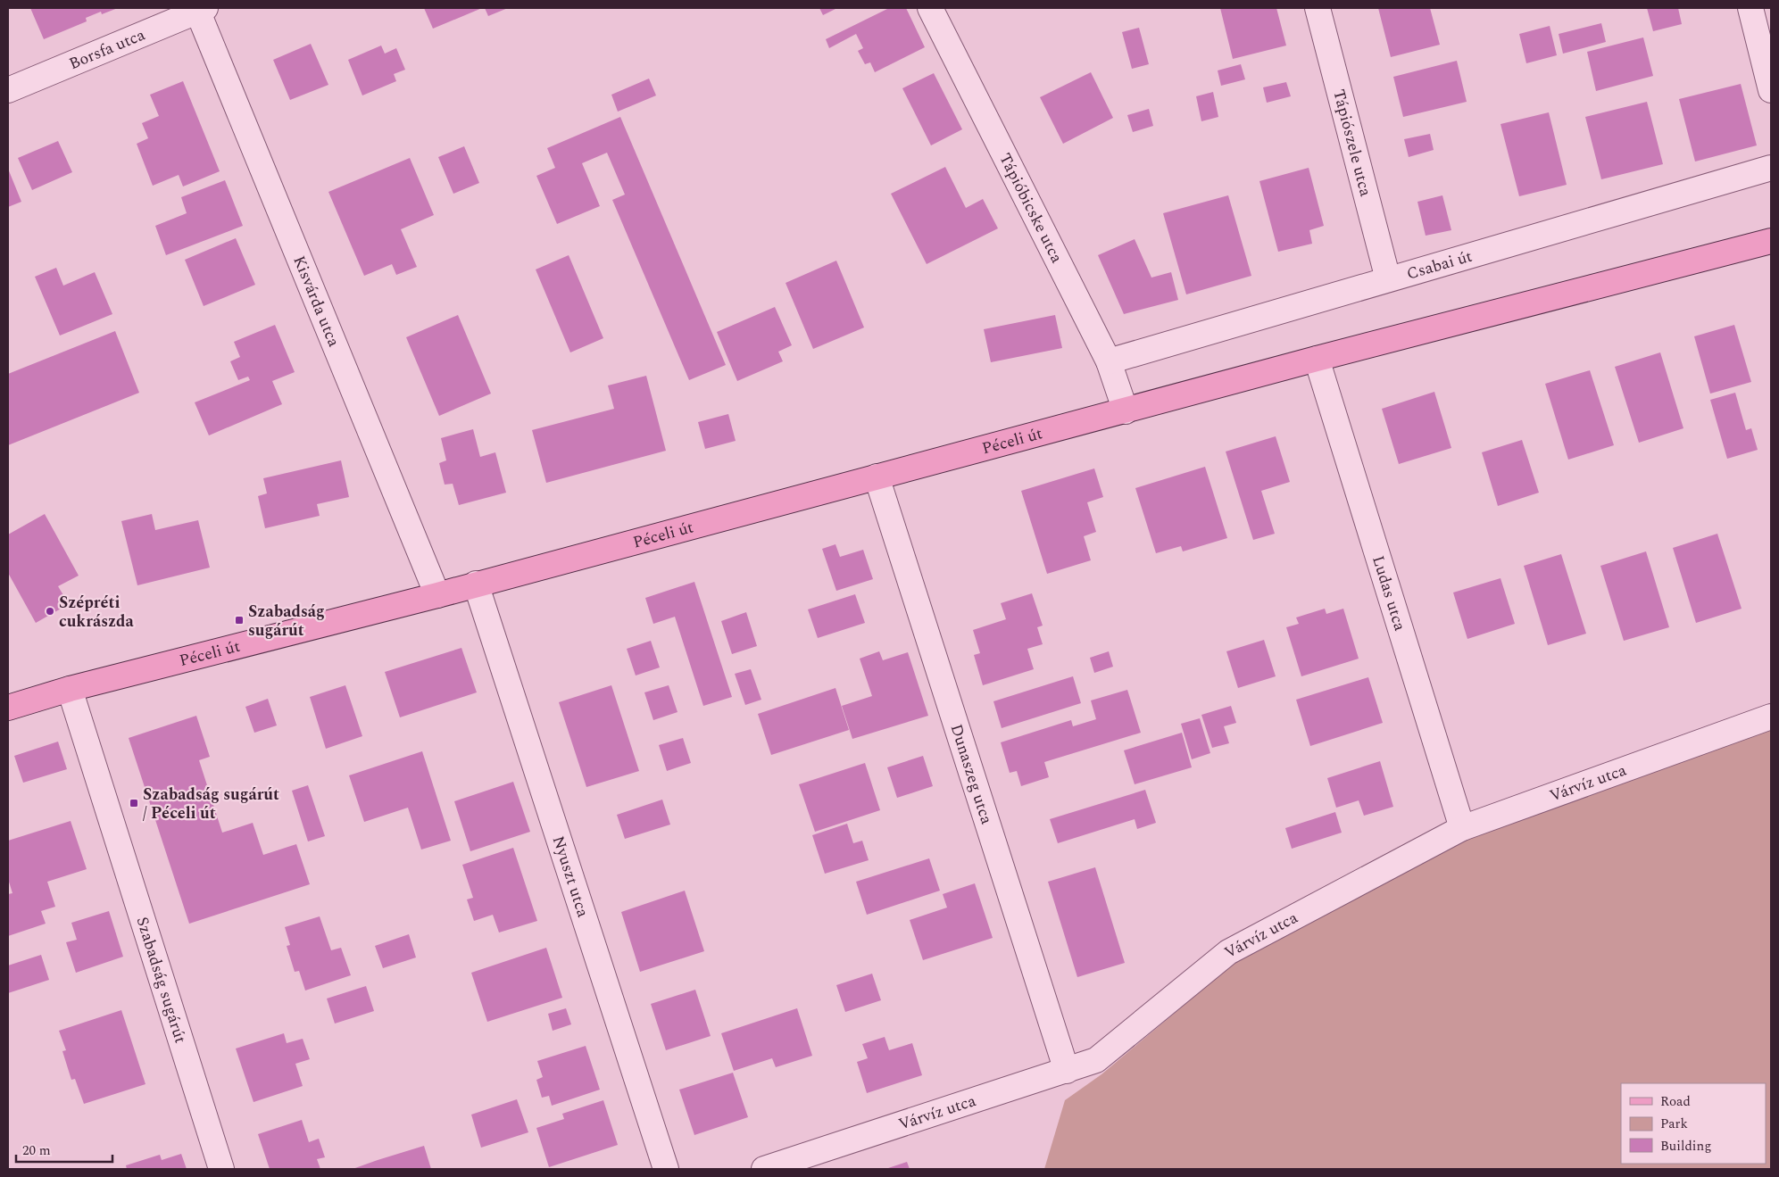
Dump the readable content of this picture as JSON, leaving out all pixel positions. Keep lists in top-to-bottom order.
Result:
{
  "streets": {
    "main road": ["Péceli út"],
    "street": [
      "Borsfa utca",
      "Tápiószele utca",
      "Tápióbicske utca",
      "Csabai út",
      "Kisvárda utca",
      "Ludas utca",
      "Dunaszeg utca",
      "Várvíz utca",
      "Nyuszt utca",
      "Szabadság sugárút"
    ]
  },
  "crossings": [
    ["Borsfa utca", "Kisvárda utca"],
    ["Tápiószele utca", "Csabai út"],
    ["Tápióbicske utca", "Csabai út"],
    ["Tápióbicske utca", "Péceli út"],
    ["Kisvárda utca", "Péceli út"],
    ["Péceli út", "Ludas utca"],
    ["Péceli út", "Dunaszeg utca"],
    ["Péceli út", "Nyuszt utca"],
    ["Péceli út", "Szabadság sugárút"],
    ["Ludas utca", "Várvíz utca"],
    ["Dunaszeg utca", "Várvíz utca"]
  ],
  "places": {
    "other": ["Szépréti cukrászda"],
    "transit": ["Szabadság sugárút", "Szabadság sugárút / Péceli út"]
  },
  "legend": ["Road", "Park", "Building"],
  "scale_bar": "20 m"
}
